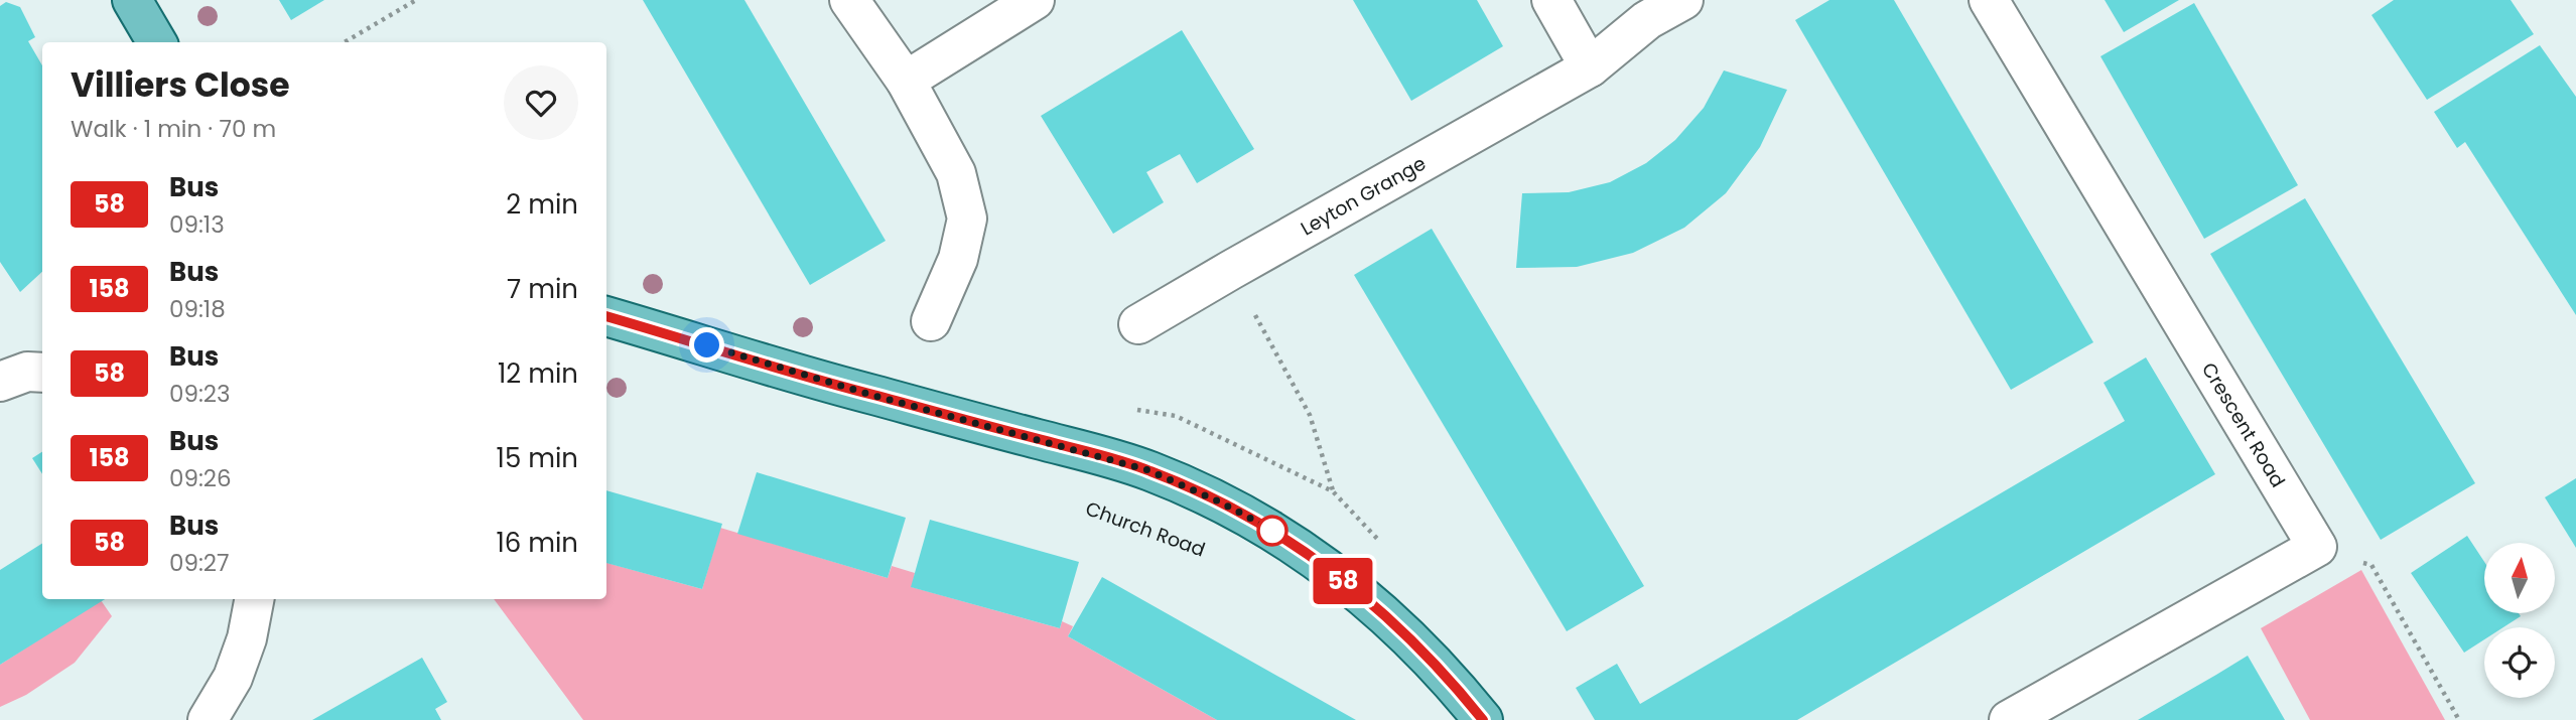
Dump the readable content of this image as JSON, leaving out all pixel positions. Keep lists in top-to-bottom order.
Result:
{
  "streets": {
    "street": ["Leyton Grange", "Crescent Road"]
  },
  "lines": ["bus line 58"],
  "north": "top",
  "page": {
    "on_map": "58",
    "heading": ["Villiers Close", "Walk · 1 min · 70 m"],
    "list": [
      {
        "mark": "58",
        "name": "Bus",
        "note": "09:13",
        "value": "2 min"
      },
      {
        "mark": "158",
        "name": "Bus",
        "note": "09:18",
        "value": "7 min"
      },
      {
        "mark": "58",
        "name": "Bus",
        "note": "09:23",
        "value": "12 min"
      },
      {
        "mark": "158",
        "name": "Bus",
        "note": "09:26",
        "value": "15 min"
      },
      {
        "mark": "58",
        "name": "Bus",
        "note": "09:27",
        "value": "16 min"
      }
    ]
  }
}
